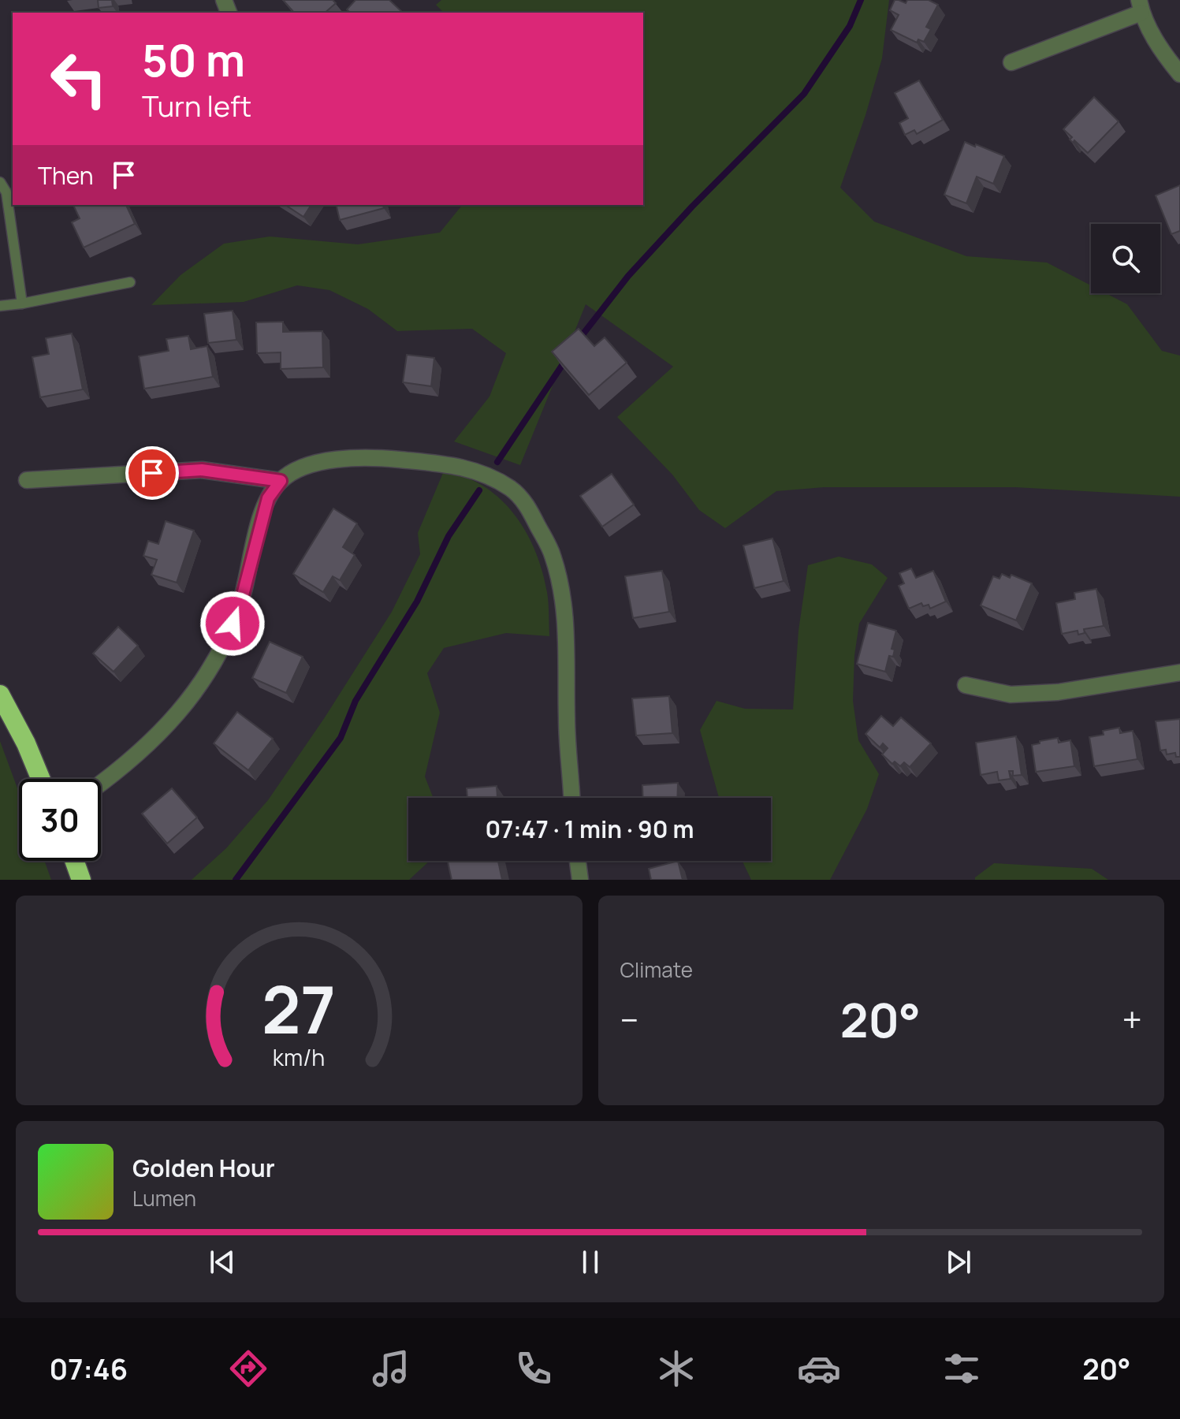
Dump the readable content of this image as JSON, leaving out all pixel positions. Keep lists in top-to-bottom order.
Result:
{
  "page": {
    "turn": ["50 m", "Turn left"],
    "then": "Then",
    "limit": "30",
    "trip": "07:47 · 1 min · 90 m",
    "tile": "Climate",
    "heat": ["−", "20°", "+"],
    "song": ["Golden Hour", "Lumen"],
    "tabs": ["07:46", "20°"],
    "gauge": ["27", "km/h"]
  }
}
